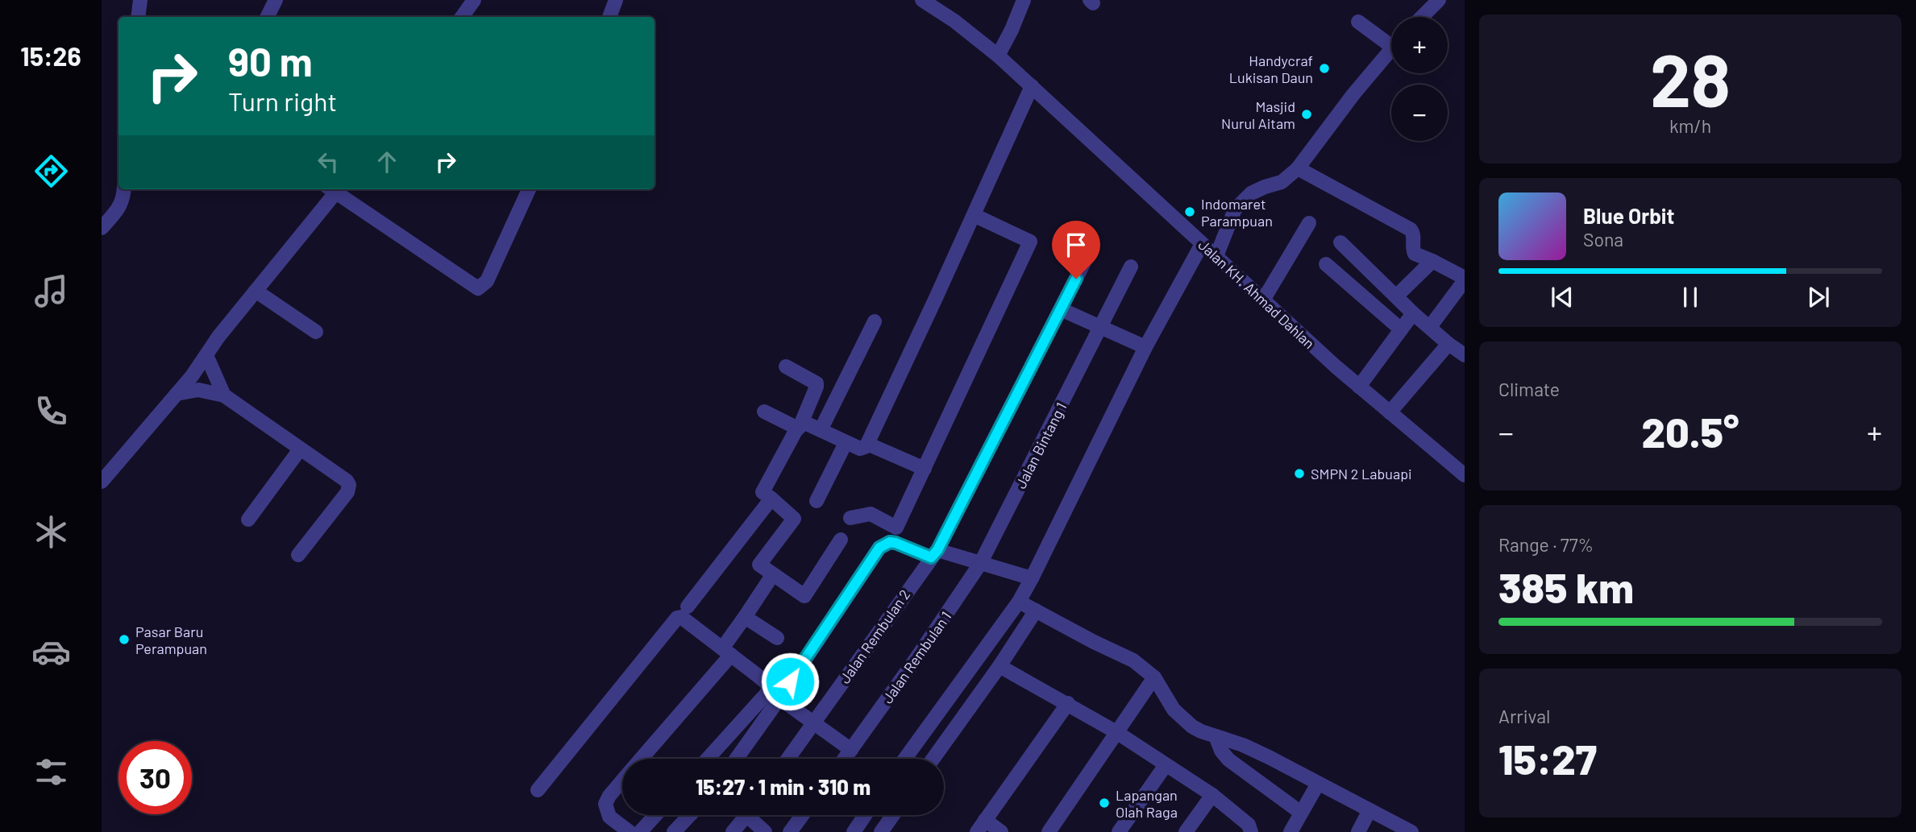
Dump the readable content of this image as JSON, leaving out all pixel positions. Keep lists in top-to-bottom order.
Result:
{
  "streets": {
    "street": [
      "Jalan KH. Ahmad Dahlan",
      "Jalan Bintang 1",
      "Jalan Rembulan 2",
      "Jalan Rembulan 1"
    ]
  },
  "crossings": [
    ["Jalan Bintang 1", "Jalan Rembulan 1"]
  ],
  "places": [
    "Handycraf Lukisan Daun",
    "Masjid Nurul Aitam",
    "Indomaret Parampuan",
    "SMPN 2 Labuapi",
    "Pasar Baru Perampuan",
    "Lapangan Olah Raga"
  ],
  "page": {
    "tabs": "15:26",
    "tile": [
      ["28", "km/h"],
      "Climate",
      ["Range · 77%", "385 km"],
      ["Arrival", "15:27"]
    ],
    "map_buttons": ["+", "−"],
    "turn": ["90 m", "Turn right"],
    "song": ["Blue Orbit", "Sona"],
    "heat": ["−", "20.5°", "+"],
    "limit": "30",
    "trip": "15:27 · 1 min · 310 m"
  }
}
